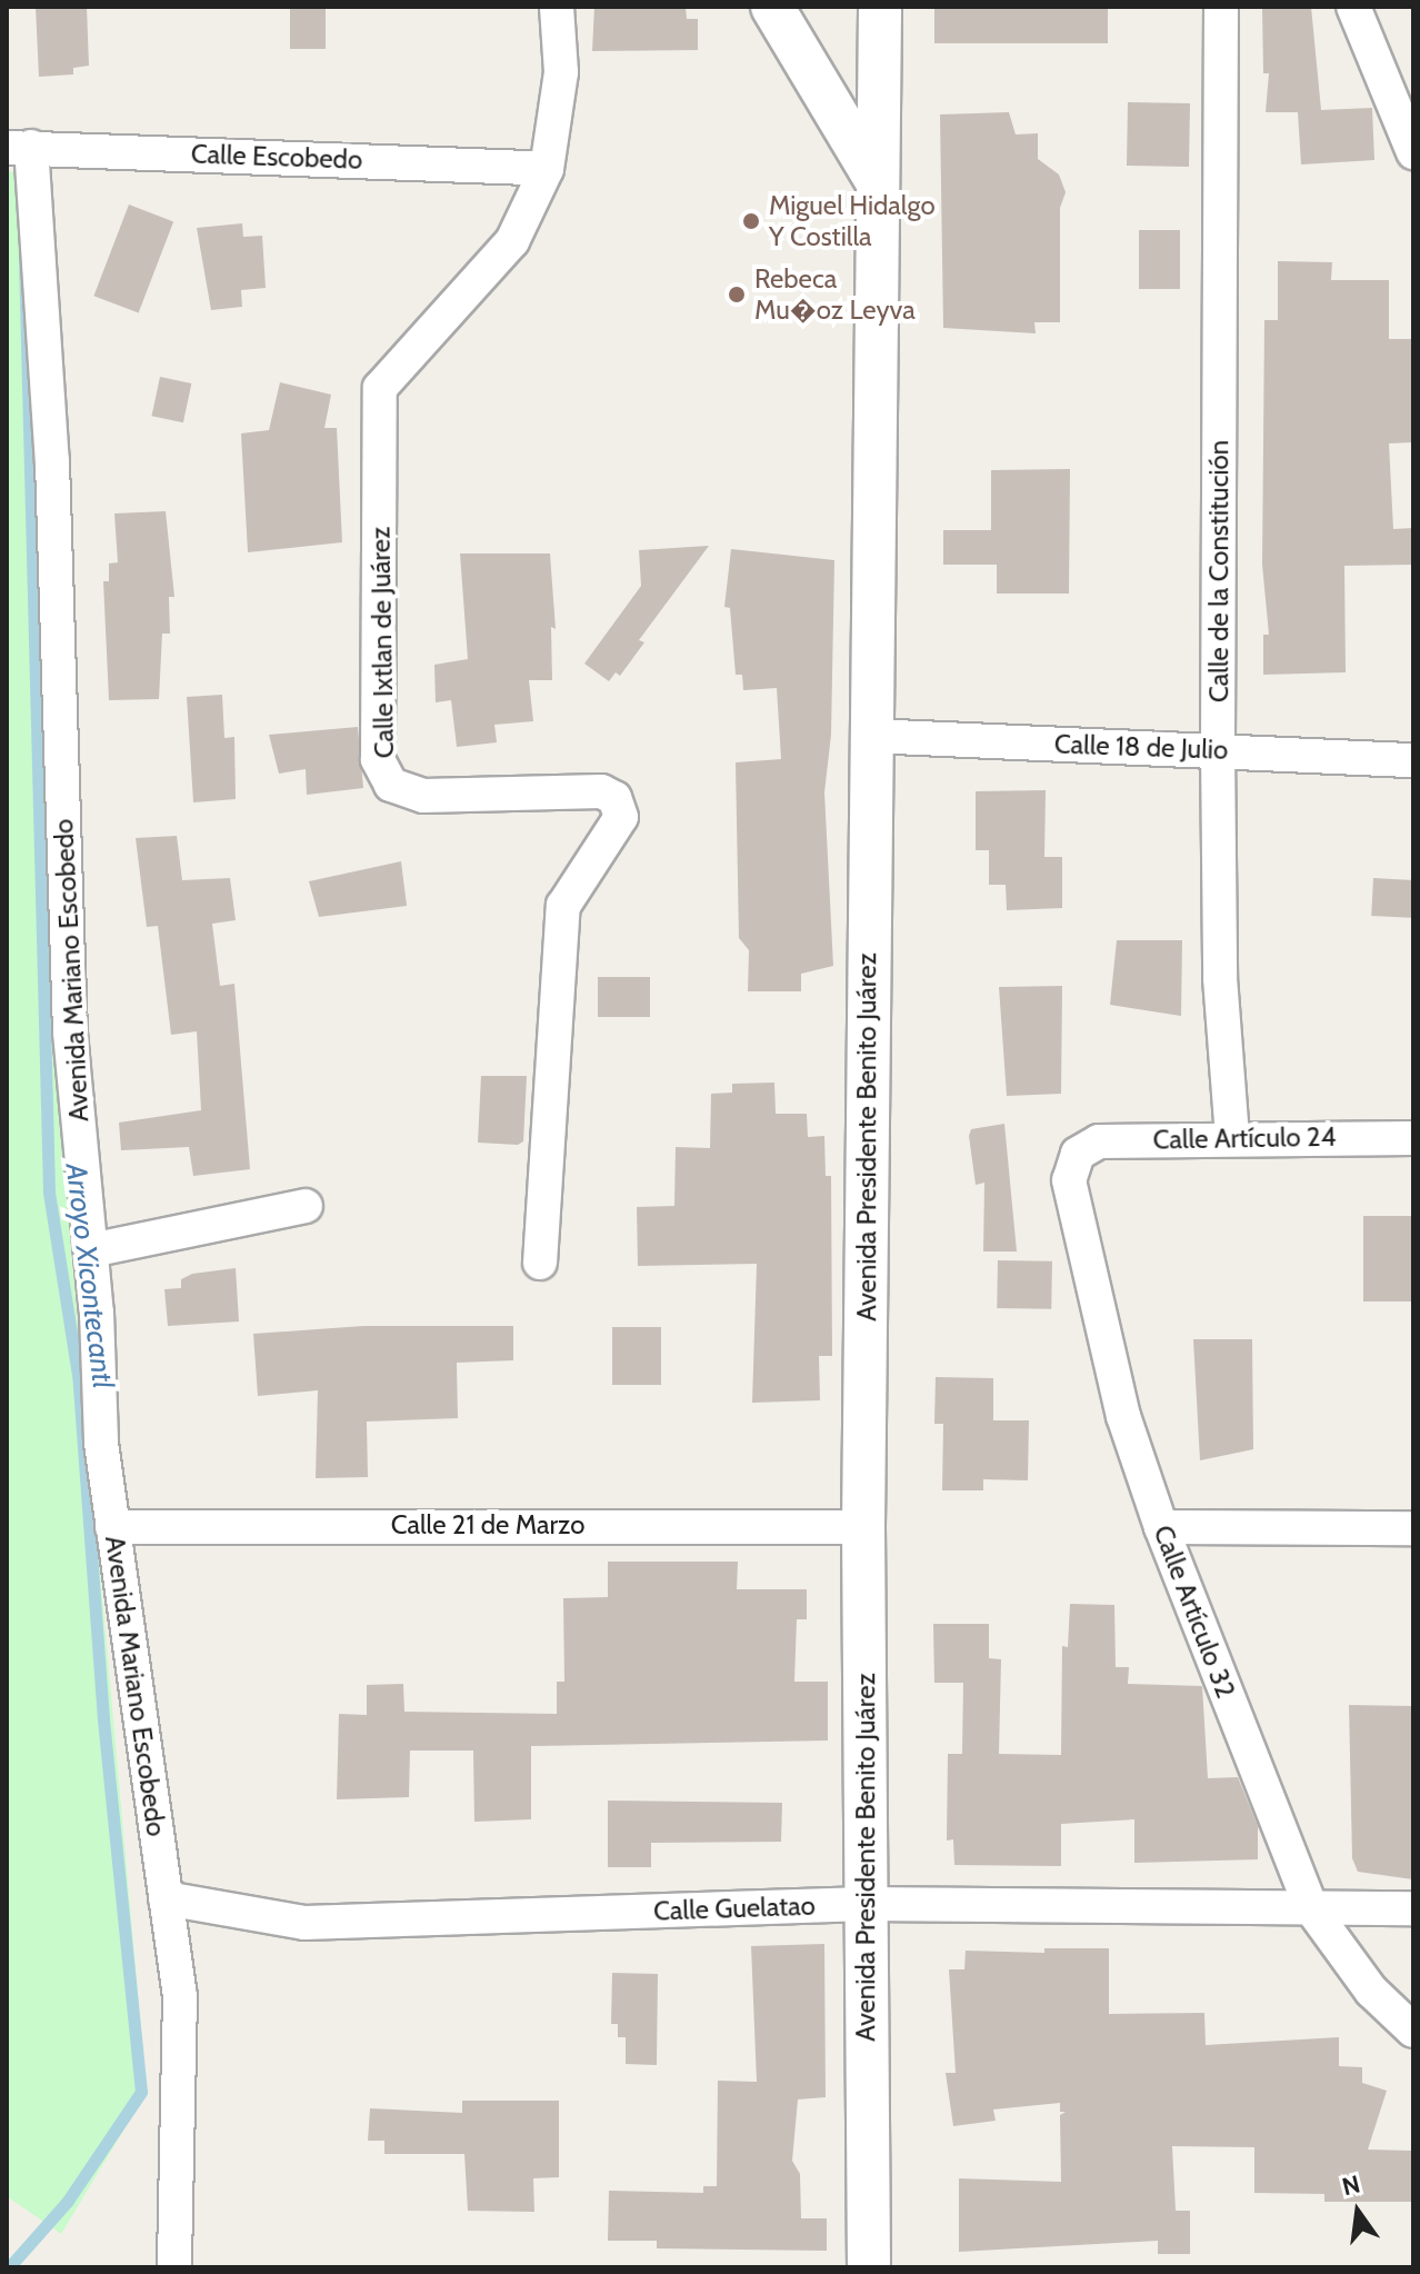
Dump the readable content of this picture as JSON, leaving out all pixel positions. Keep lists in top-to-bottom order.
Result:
{
  "streets": {
    "street": [
      "Calle Escobedo",
      "Calle de la Constitución",
      "Calle Ixtlan de Juárez",
      "Calle 18 de Julio",
      "Avenida Mariano Escobedo",
      "Avenida Presidente Benito Juárez",
      "Calle Artículo 24",
      "Calle 21 de Marzo",
      "Calle Artículo 32",
      "Calle Guelatao"
    ]
  },
  "crossings": [
    ["Calle Escobedo", "Calle Ixtlan de Juárez"],
    ["Calle Escobedo", "Avenida Mariano Escobedo"],
    ["Calle de la Constitución", "Calle 18 de Julio"],
    ["Calle de la Constitución", "Calle Artículo 24"],
    ["Calle 18 de Julio", "Avenida Presidente Benito Juárez"],
    ["Avenida Mariano Escobedo", "Calle 21 de Marzo"],
    ["Avenida Mariano Escobedo", "Calle Guelatao"],
    ["Avenida Presidente Benito Juárez", "Calle 21 de Marzo"],
    ["Avenida Presidente Benito Juárez", "Calle Guelatao"],
    ["Calle Artículo 24", "Calle Artículo 32"],
    ["Calle Artículo 32", "Calle Guelatao"]
  ],
  "water": ["Arroyo Xicontecantl"],
  "places": ["Miguel Hidalgo Y Costilla", "Rebeca Mu�oz Leyva"],
  "north": "top"
}
